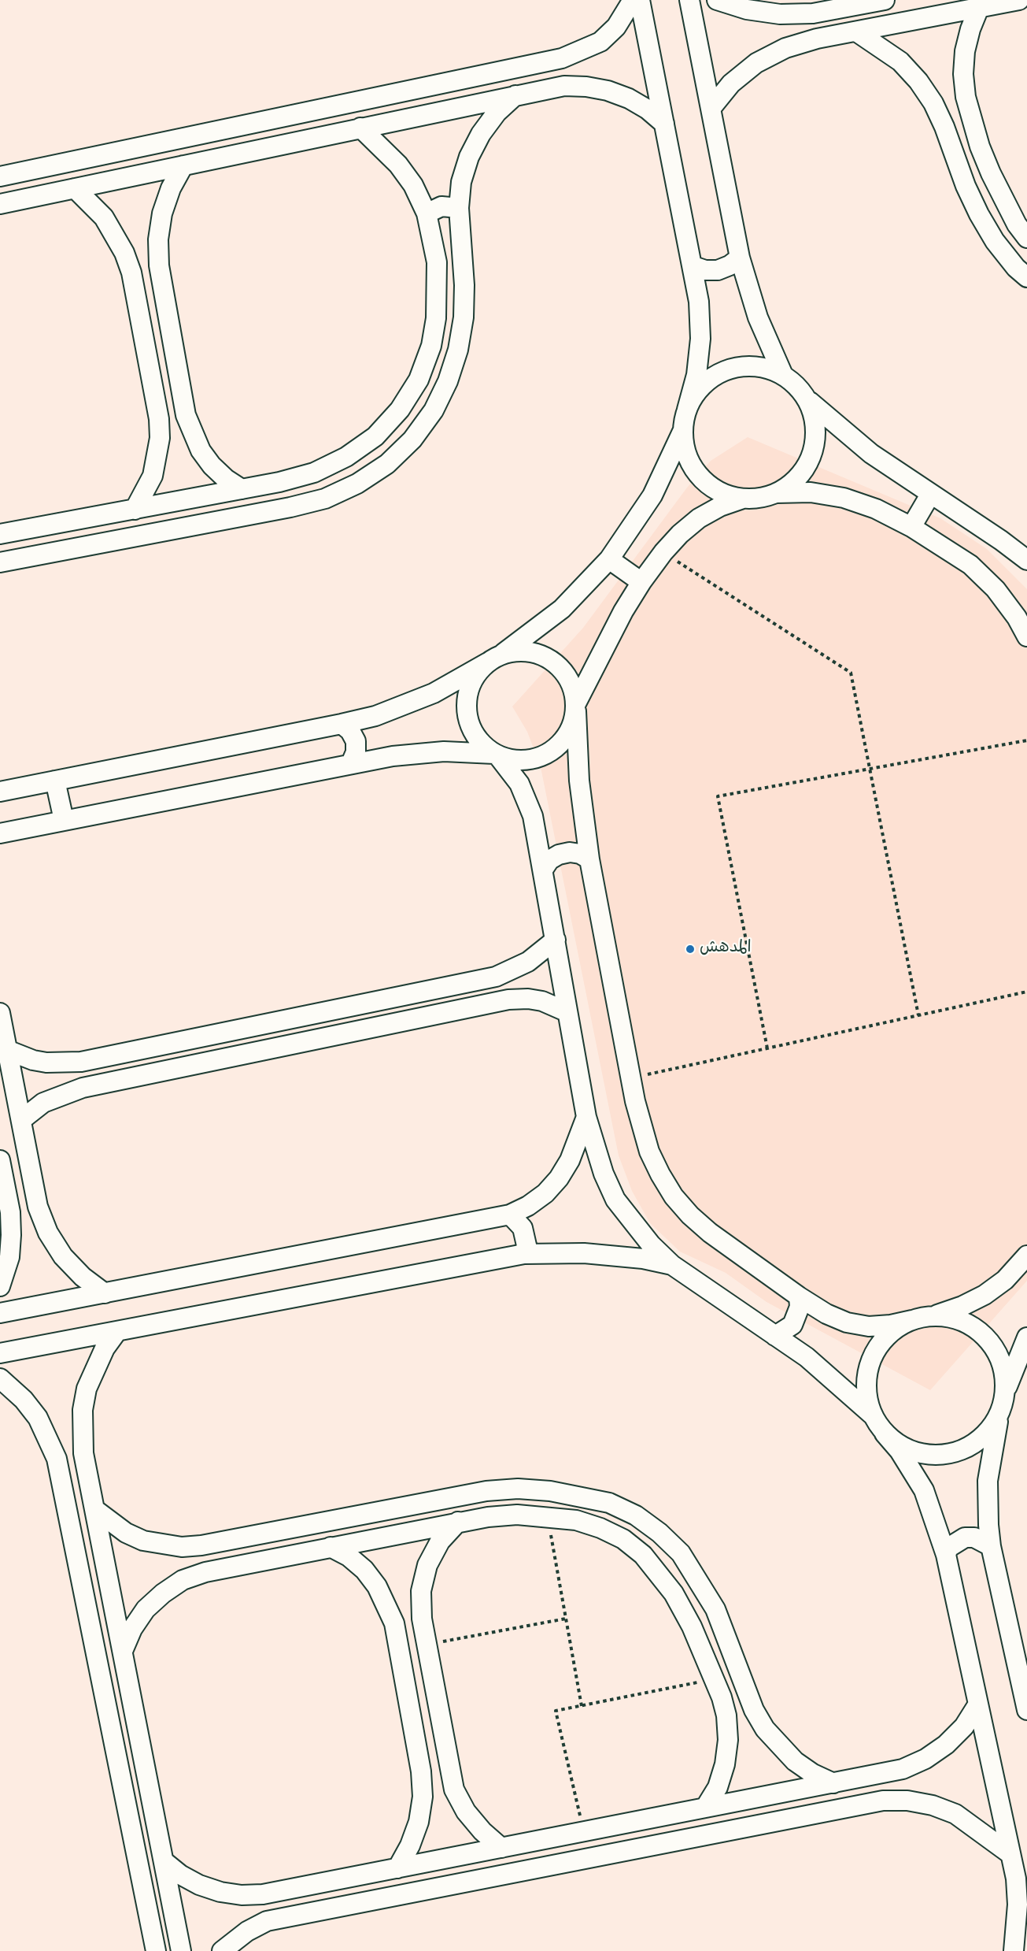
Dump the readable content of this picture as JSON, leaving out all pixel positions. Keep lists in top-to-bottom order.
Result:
{
  "places": ["المدهش"]
}
